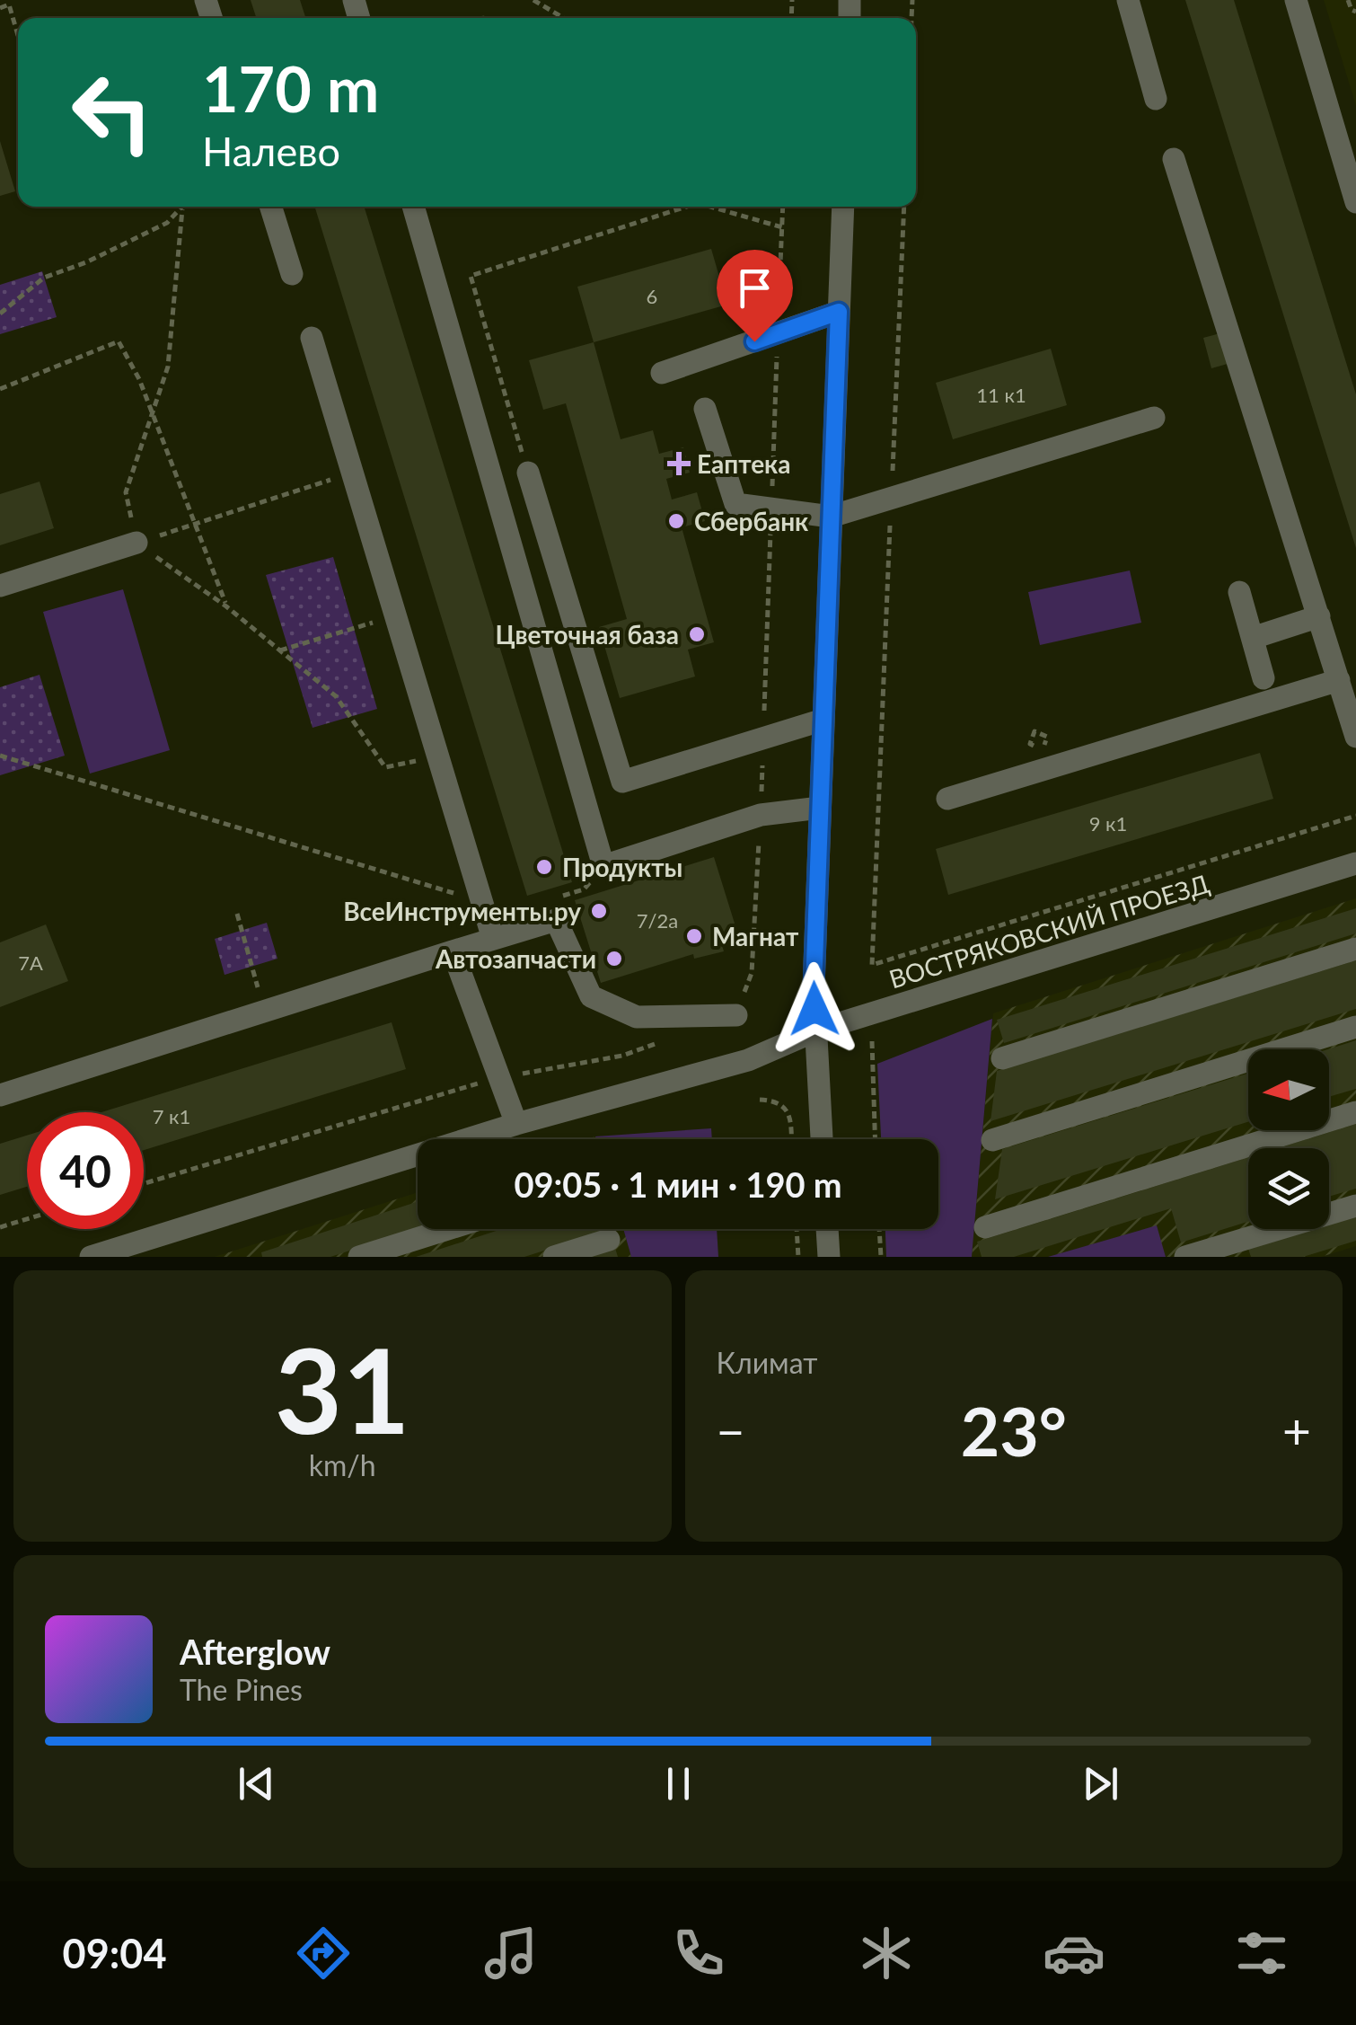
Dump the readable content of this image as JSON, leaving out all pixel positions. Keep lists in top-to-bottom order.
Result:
{
  "streets": {
    "street": ["ВОСТРЯКОВСКИЙ ПРОЕЗД"]
  },
  "places": {
    "health": ["Еаптека"],
    "other": [
      "Сбербанк",
      "Цветочная база",
      "Продукты",
      "ВсеИнструменты.ру",
      "Магнат",
      "Автозапчасти"
    ]
  },
  "house_numbers": [
    "6",
    "11 к1",
    "9 к1",
    "7/2а",
    "7А",
    "7 к1"
  ],
  "north": "left",
  "page": {
    "turn": ["170 m", "Налево"],
    "limit": "40",
    "trip": "09:05 · 1 мин · 190 m",
    "tile": [
      ["31", "km/h"],
      "Климат"
    ],
    "heat": ["−", "23°", "+"],
    "song": ["Afterglow", "The Pines"],
    "tabs": "09:04"
  }
}
